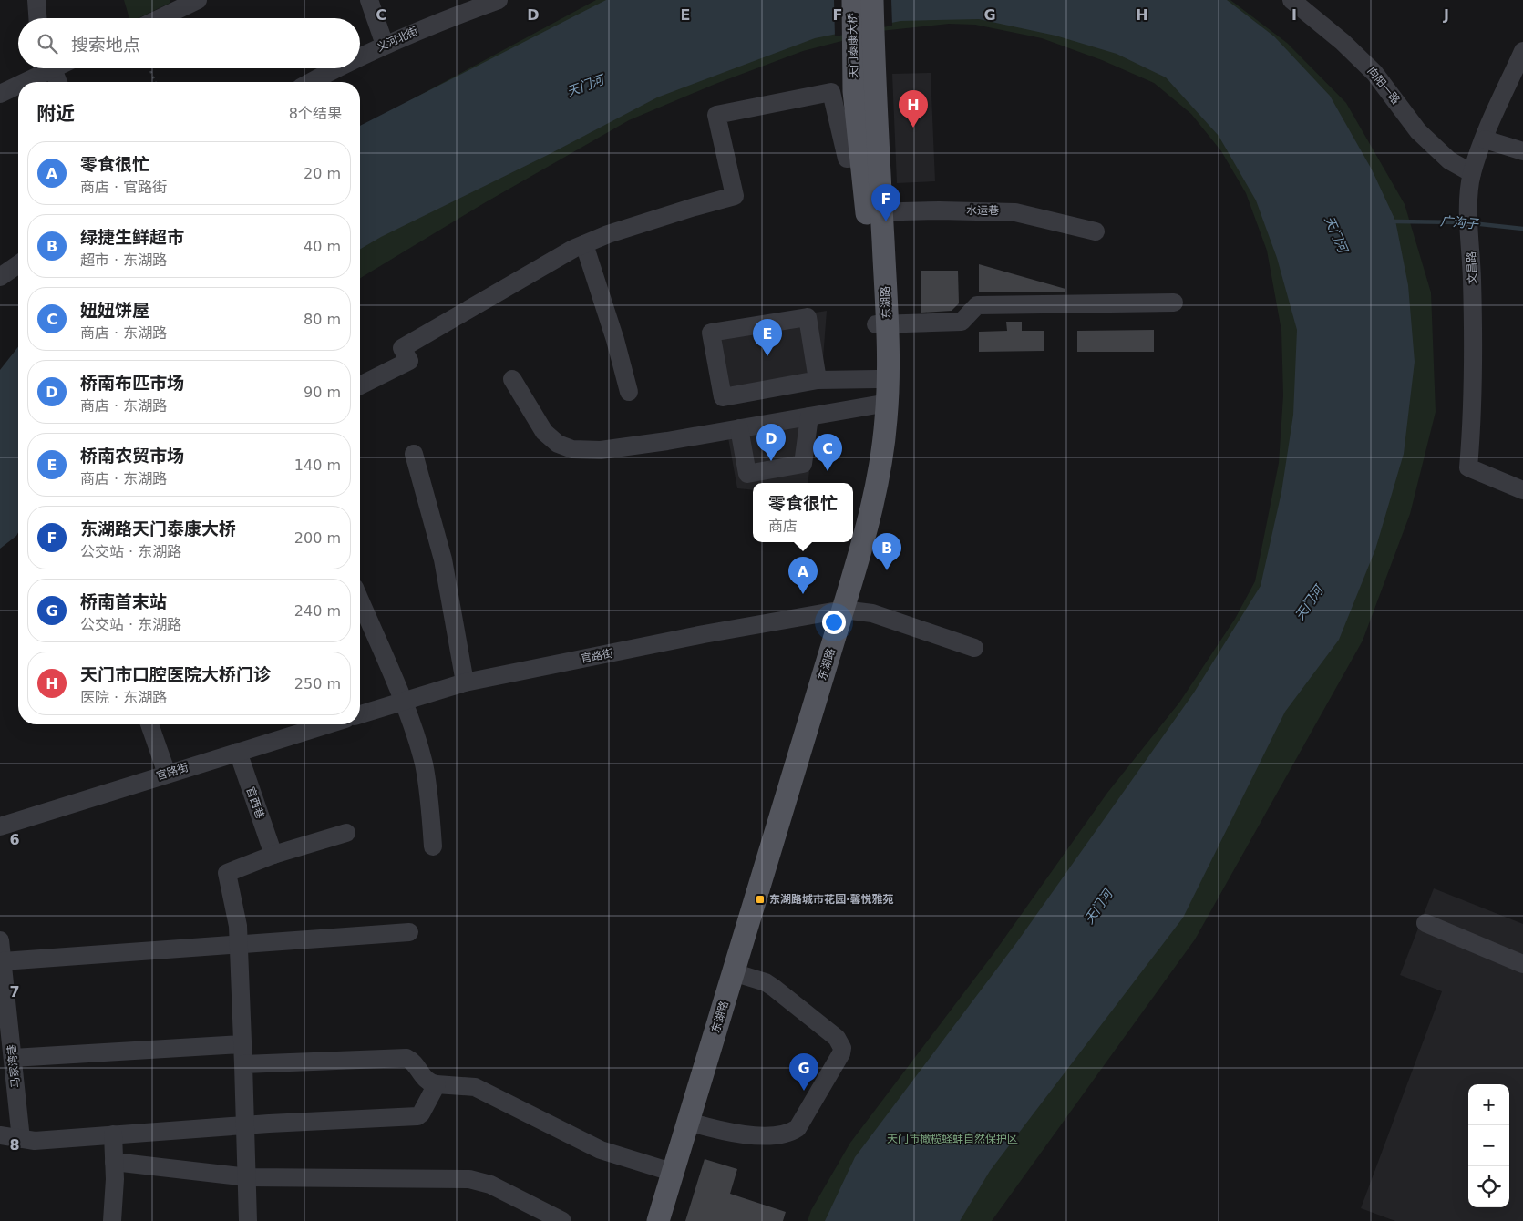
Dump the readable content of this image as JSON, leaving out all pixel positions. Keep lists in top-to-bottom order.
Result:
{
  "streets": {
    "main road": ["天门泰康大桥", "东湖路"],
    "street": [
      "义河北街",
      "向阳一路",
      "水运巷",
      "文昌路",
      "官路街",
      "官西巷",
      "马家湾巷"
    ]
  },
  "crossings": [
    ["天门泰康大桥", "东湖路"],
    ["向阳一路", "文昌路"],
    ["水运巷", "东湖路"],
    ["东湖路", "官路街"],
    ["官路街", "官西巷"]
  ],
  "water": ["天门河", "广沟子"],
  "parks": ["天门市橄榄蛏蚌自然保护区"],
  "places": {
    "transit": ["东湖路城市花园·馨悦雅苑"]
  },
  "page": {
    "search": "搜索地点",
    "heading": ["附近", "8个结果"],
    "pins": [
      "H",
      "F",
      "E",
      "D",
      "C",
      "B",
      "A",
      "G"
    ],
    "list": [
      {
        "mark": "A",
        "name": "零食很忙",
        "note": "商店 · 官路街",
        "value": "20 m"
      },
      {
        "mark": "B",
        "name": "绿捷生鲜超市",
        "note": "超市 · 东湖路",
        "value": "40 m"
      },
      {
        "mark": "C",
        "name": "妞妞饼屋",
        "note": "商店 · 东湖路",
        "value": "80 m"
      },
      {
        "mark": "D",
        "name": "桥南布匹市场",
        "note": "商店 · 东湖路",
        "value": "90 m"
      },
      {
        "mark": "E",
        "name": "桥南农贸市场",
        "note": "商店 · 东湖路",
        "value": "140 m"
      },
      {
        "mark": "F",
        "name": "东湖路天门泰康大桥",
        "note": "公交站 · 东湖路",
        "value": "200 m"
      },
      {
        "mark": "G",
        "name": "桥南首末站",
        "note": "公交站 · 东湖路",
        "value": "240 m"
      },
      {
        "mark": "H",
        "name": "天门市口腔医院大桥门诊",
        "note": "医院 · 东湖路",
        "value": "250 m"
      }
    ],
    "popup": ["零食很忙", "商店"],
    "map_buttons": ["+", "−"]
  },
  "grid": {
    "columns": [
      "C",
      "D",
      "E",
      "F",
      "G",
      "H",
      "I",
      "J"
    ],
    "rows": ["6", "7", "8"]
  }
}
